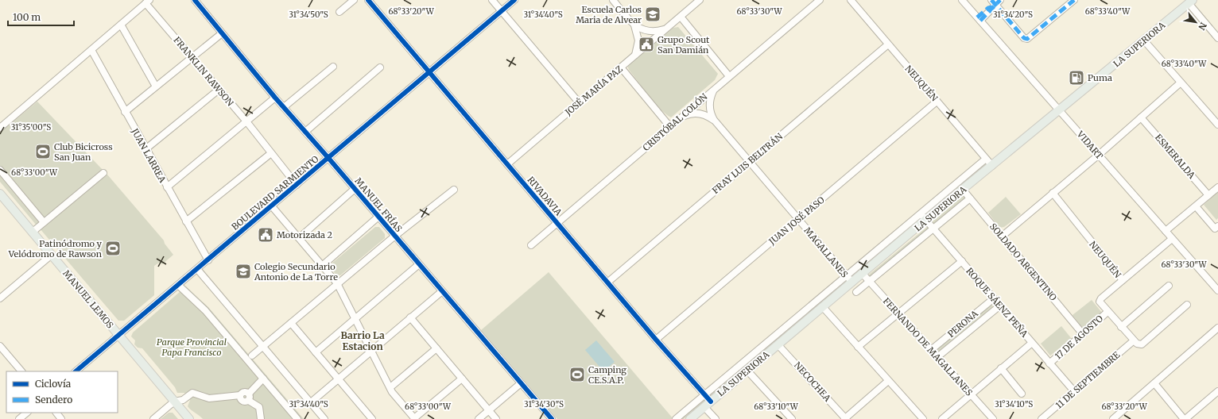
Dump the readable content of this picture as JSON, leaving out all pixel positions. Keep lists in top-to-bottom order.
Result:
{
  "streets": {
    "main road": ["LA SUPERIORA", "MANUEL LEMOS"],
    "street": [
      "FRANKLIN RAWSON",
      "NEUQUÉN",
      "JOSÉ MARÍA PAZ",
      "CRISTÓBAL COLÓN",
      "VIDART",
      "JUAN LARREA",
      "ESMERALDA",
      "FRAY LUIS BELTRÁN",
      "BOULEVARD SARMIENTO",
      "RIVADAVIA",
      "MANUEL FRÍAS",
      "JUAN JOSÉ PASO",
      "MAGALLANES",
      "SOLDADO ARGENTINO",
      "ROQUE SÁENZ PEÑA",
      "PERONA",
      "17 DE AGOSTO",
      "FERNANDO DE MAGALLANES",
      "11 DE SEPTIEMBRE",
      "NECOCHEA"
    ]
  },
  "crossings": [
    ["LA SUPERIORA", "NEUQUÉN"],
    ["LA SUPERIORA", "VIDART"],
    ["LA SUPERIORA", "RIVADAVIA"],
    ["LA SUPERIORA", "MAGALLANES"],
    ["LA SUPERIORA", "SOLDADO ARGENTINO"],
    ["LA SUPERIORA", "ROQUE SÁENZ PEÑA"],
    ["LA SUPERIORA", "FERNANDO DE MAGALLANES"],
    ["LA SUPERIORA", "NECOCHEA"],
    ["FRANKLIN RAWSON", "BOULEVARD SARMIENTO"],
    ["NEUQUÉN", "FRAY LUIS BELTRÁN"],
    ["NEUQUÉN", "JUAN JOSÉ PASO"],
    ["NEUQUÉN", "17 DE AGOSTO"],
    ["JOSÉ MARÍA PAZ", "RIVADAVIA"],
    ["CRISTÓBAL COLÓN", "RIVADAVIA"],
    ["CRISTÓBAL COLÓN", "MAGALLANES"],
    ["VIDART", "17 DE AGOSTO"],
    ["JUAN LARREA", "BOULEVARD SARMIENTO"],
    ["FRAY LUIS BELTRÁN", "RIVADAVIA"],
    ["FRAY LUIS BELTRÁN", "MAGALLANES"],
    ["BOULEVARD SARMIENTO", "RIVADAVIA"],
    ["BOULEVARD SARMIENTO", "MANUEL FRÍAS"],
    ["BOULEVARD SARMIENTO", "MANUEL LEMOS"],
    ["RIVADAVIA", "JUAN JOSÉ PASO"],
    ["JUAN JOSÉ PASO", "MAGALLANES"],
    ["SOLDADO ARGENTINO", "17 DE AGOSTO"],
    ["ROQUE SÁENZ PEÑA", "PERONA"],
    ["ROQUE SÁENZ PEÑA", "17 DE AGOSTO"],
    ["ROQUE SÁENZ PEÑA", "11 DE SEPTIEMBRE"],
    ["PERONA", "FERNANDO DE MAGALLANES"]
  ],
  "districts": ["Barrio La Estacion"],
  "parks": ["Parque Provincial Papa Francisco"],
  "places": {
    "school or university": ["Escuela Carlos Maria de Alvear", "Colegio Secundario Antonio de La Torre"],
    "public building": ["Grupo Scout San Damián", "Motorizada 2"],
    "fuel station": ["Puma"],
    "sports": ["Club Bicicross San Juan", "Patinódromo y Velódromo de Rawson", "Camping CE.S.A.P."]
  },
  "legend": ["Ciclovía", "Sendero"],
  "scale_bar": "100 m",
  "north": "bottom right",
  "coordinates": [
    "68°33'40\"W",
    "68°33'20\"W",
    "68°33'30\"W",
    "31°34'50\"S",
    "31°34'40\"S",
    "31°34'20\"S",
    "31°35'00\"S",
    "68°33'00\"W",
    "31°34'30\"S",
    "31°34'10\"S",
    "68°33'10\"W"
  ]
}
